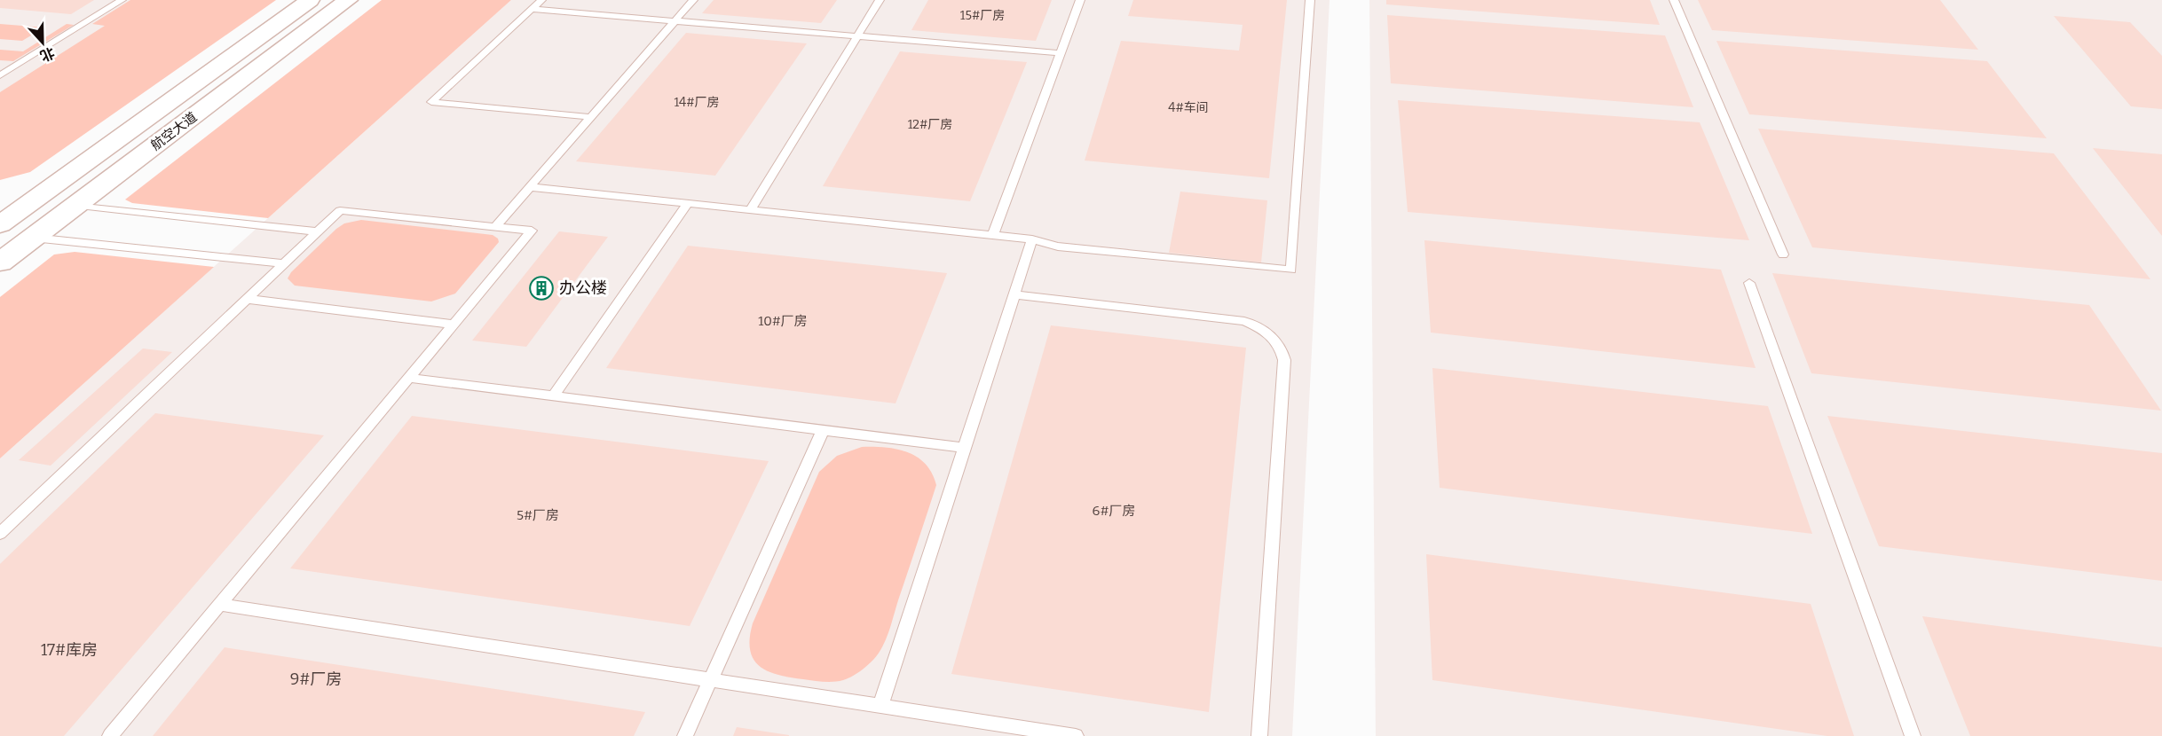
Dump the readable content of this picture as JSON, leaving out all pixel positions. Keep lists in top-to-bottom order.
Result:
{
  "streets": {
    "main road": ["航空大道"]
  },
  "places": {
    "building": ["办公楼"]
  },
  "house_numbers": [
    "15#厂房",
    "14#厂房",
    "4#车间",
    "12#厂房",
    "10#厂房",
    "6#厂房",
    "5#厂房",
    "17#库房",
    "9#厂房"
  ],
  "north": "bottom"
}
